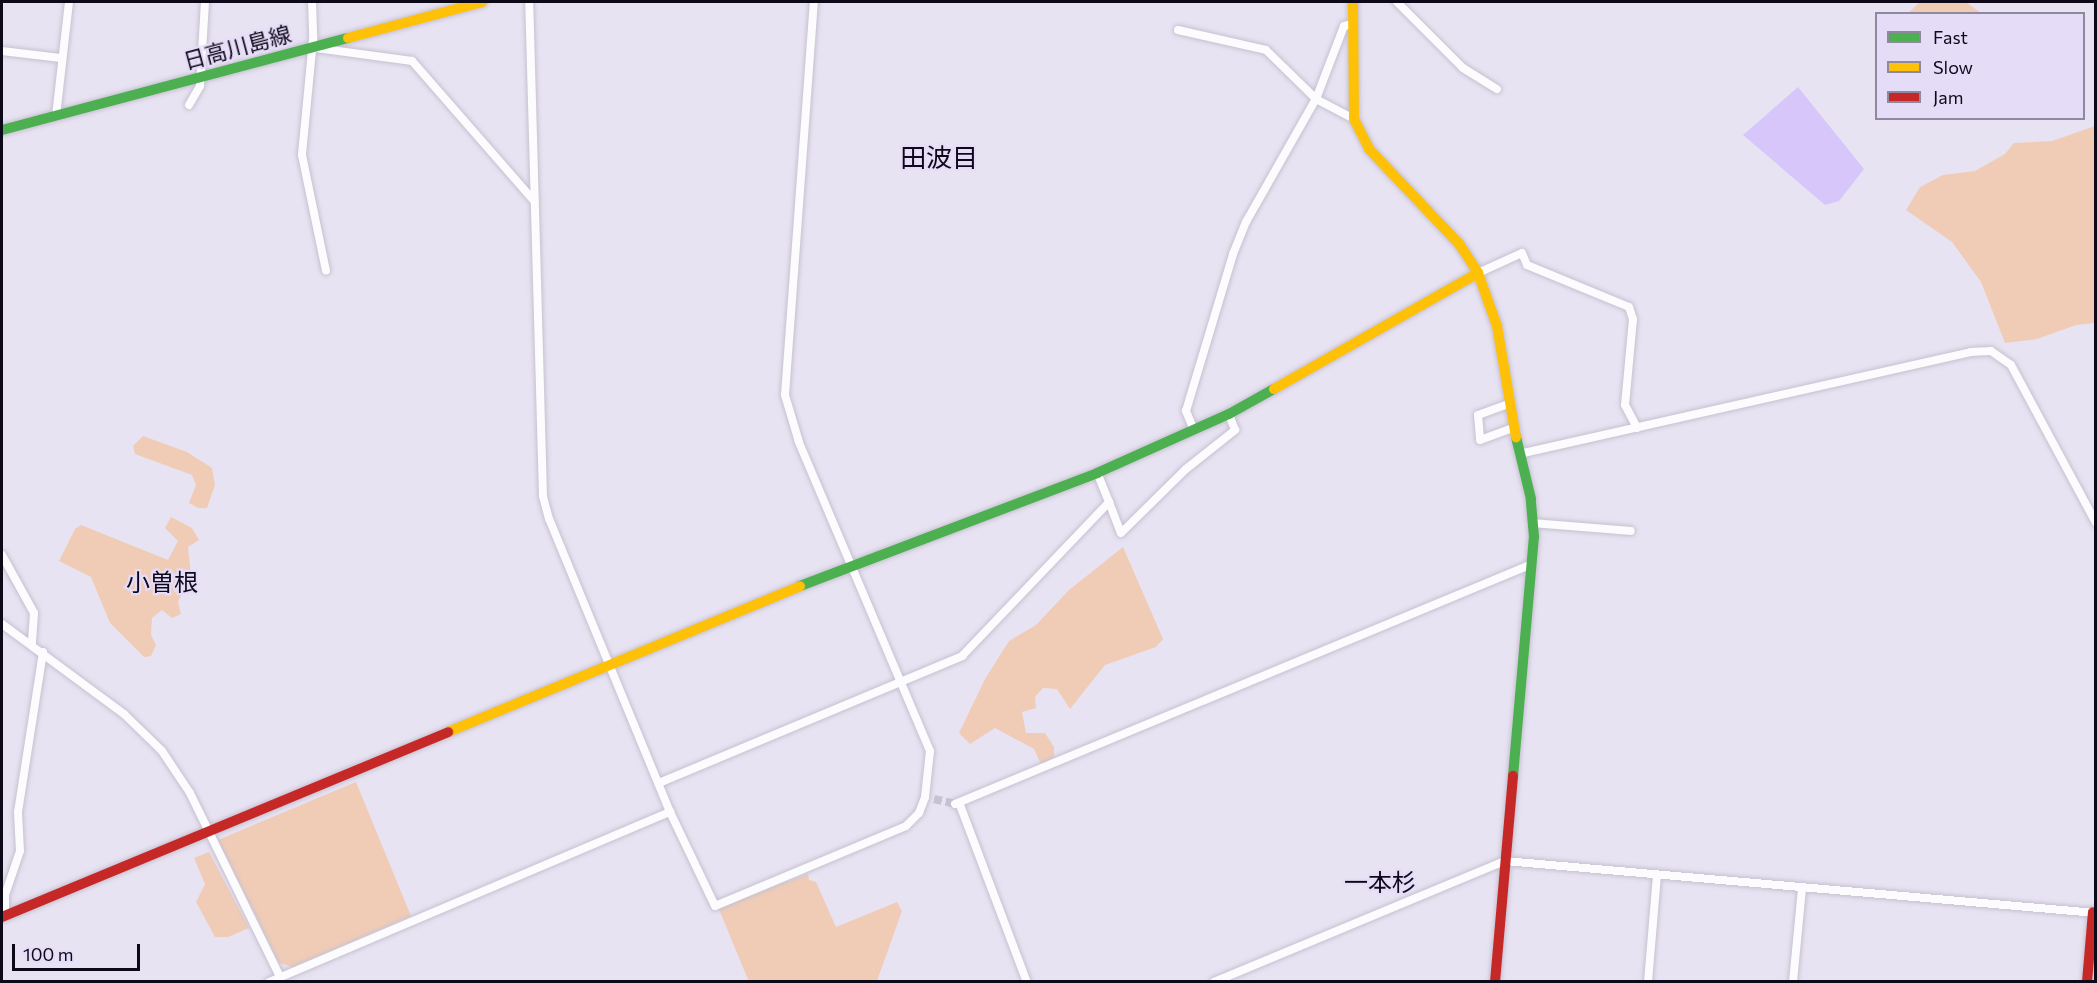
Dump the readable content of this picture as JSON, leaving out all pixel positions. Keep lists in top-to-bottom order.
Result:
{
  "streets": {
    "street": ["日高川島線"]
  },
  "districts": ["田波目", "小曽根", "一本杉"],
  "legend": ["Fast", "Slow", "Jam"],
  "scale_bar": "100 m"
}
